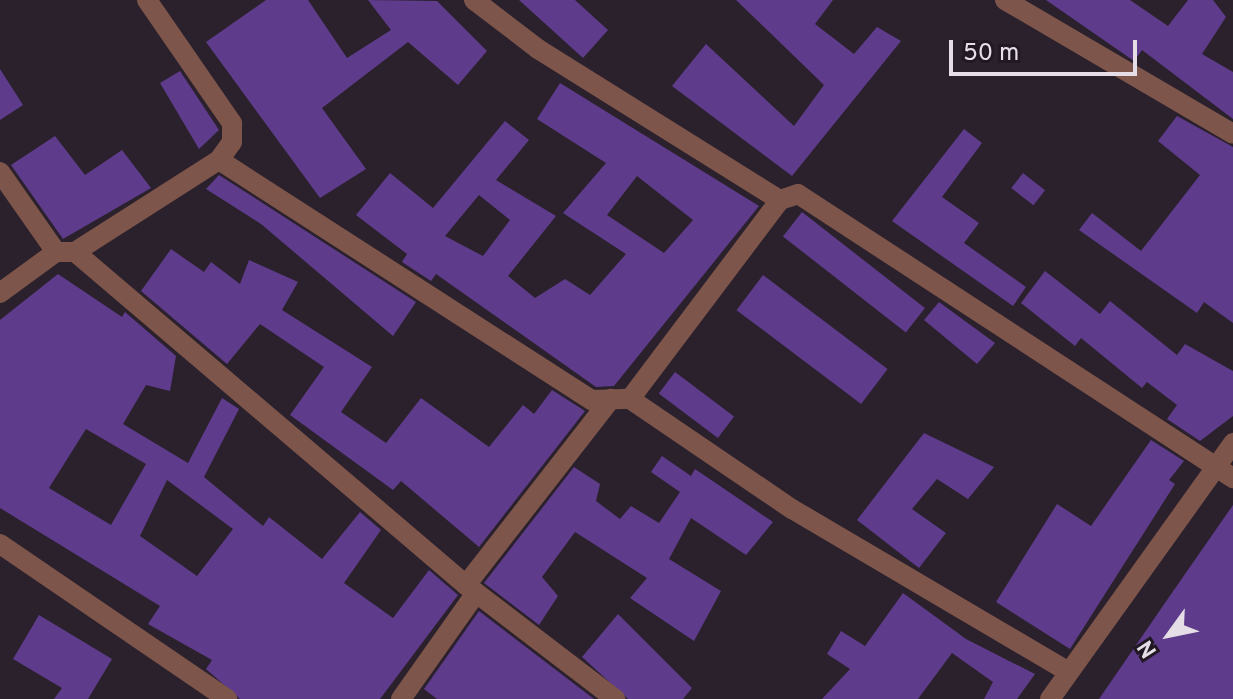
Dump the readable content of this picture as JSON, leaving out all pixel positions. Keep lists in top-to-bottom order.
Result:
{
  "scale_bar": "50 m",
  "north": "bottom left"
}
